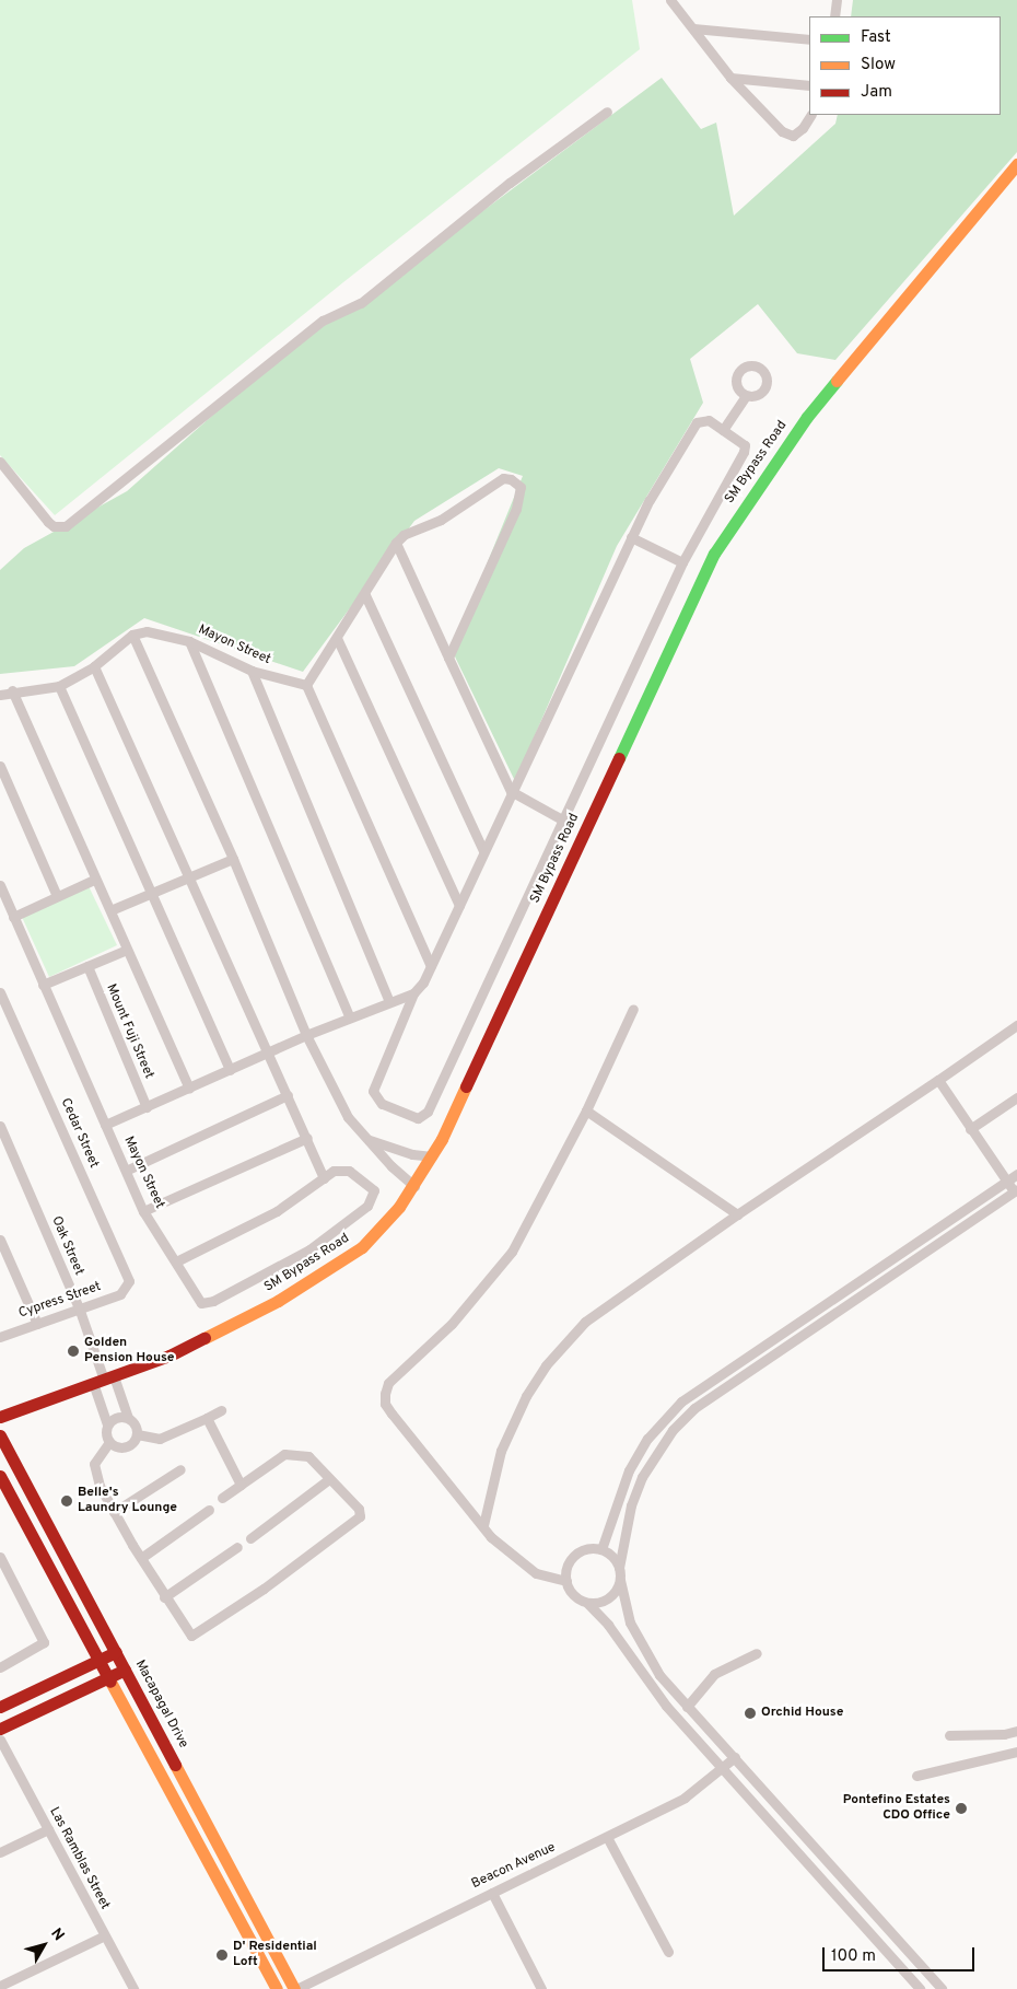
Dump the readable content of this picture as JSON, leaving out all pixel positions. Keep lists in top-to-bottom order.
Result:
{
  "streets": {
    "street": [
      "SM Bypass Road",
      "Mayon Street",
      "Mount Fuji Street",
      "Cedar Street",
      "Oak Street",
      "Cypress Street",
      "Macapagal Drive",
      "Las Ramblas Street",
      "Beacon Avenue"
    ]
  },
  "crossings": [
    ["SM Bypass Road", "Oak Street"],
    ["Cedar Street", "Cypress Street"],
    ["Oak Street", "Cypress Street"],
    ["Macapagal Drive", "Beacon Avenue"]
  ],
  "places": [
    "Golden Pension House",
    "Belle's Laundry Lounge",
    "Orchid House",
    "Pontefino Estates CDO Office",
    "D' Residential Loft"
  ],
  "legend": ["Fast", "Slow", "Jam"],
  "scale_bar": "100 m",
  "north": "top right"
}
